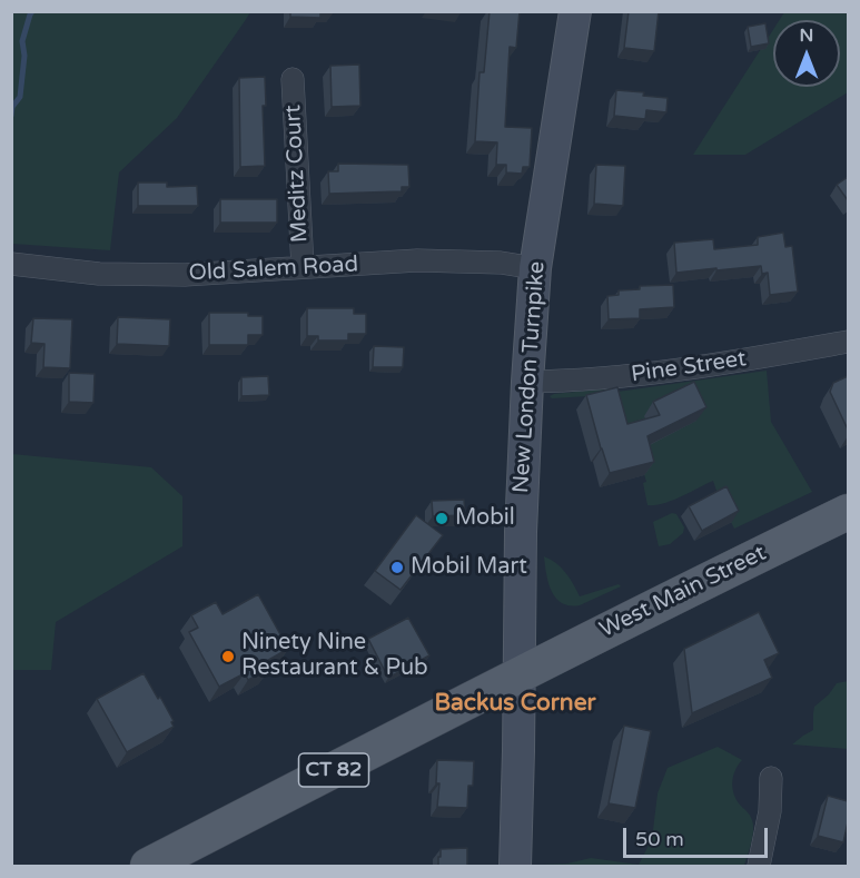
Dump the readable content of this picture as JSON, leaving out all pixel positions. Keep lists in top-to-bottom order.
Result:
{
  "streets": {
    "main road": ["New London Turnpike", "West Main Street", "CT 82"],
    "street": ["Meditz Court", "Old Salem Road", "Pine Street"]
  },
  "crossings": [
    ["Meditz Court", "Old Salem Road"],
    ["Old Salem Road", "New London Turnpike"],
    ["Pine Street", "New London Turnpike"],
    ["New London Turnpike", "West Main Street"],
    ["New London Turnpike", "CT 82"],
    ["West Main Street", "CT 82"]
  ],
  "districts": ["Backus Corner"],
  "places": ["Mobil", "Mobil Mart", "Ninety Nine Restaurant & Pub"],
  "scale_bar": "50 m",
  "north": "top"
}
